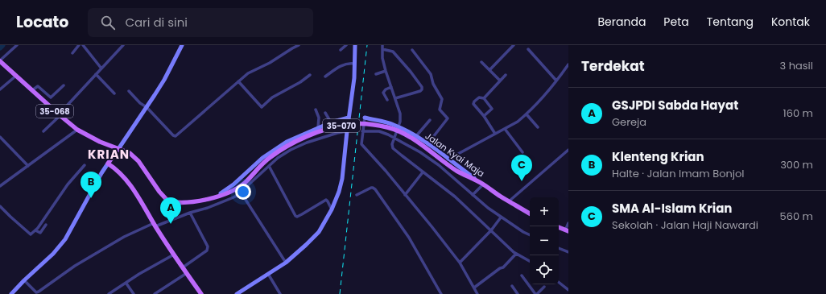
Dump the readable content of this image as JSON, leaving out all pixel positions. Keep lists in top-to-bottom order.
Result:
{
  "streets": {
    "main road": ["35-068", "35-070", "Jalan Kyai Maja"]
  },
  "crossings": [
    ["35-068", "35-070"],
    ["35-070", "Jalan Kyai Maja"]
  ],
  "districts": ["KRIAN"],
  "page": {
    "header": "Locato",
    "search": "Cari di sini",
    "nav": [
      "Beranda",
      "Peta",
      "Tentang",
      "Kontak"
    ],
    "heading": ["Terdekat", "3 hasil"],
    "list": [
      {
        "mark": "A",
        "name": "GSJPDI Sabda Hayat",
        "note": "Gereja",
        "value": "160 m"
      },
      {
        "mark": "B",
        "name": "Klenteng Krian",
        "note": "Halte · Jalan Imam Bonjol",
        "value": "300 m"
      },
      {
        "mark": "C",
        "name": "SMA Al-Islam Krian",
        "note": "Sekolah · Jalan Haji Nawardi",
        "value": "560 m"
      }
    ],
    "pins": ["C", "B", "A"],
    "map_buttons": ["+", "−"]
  }
}
